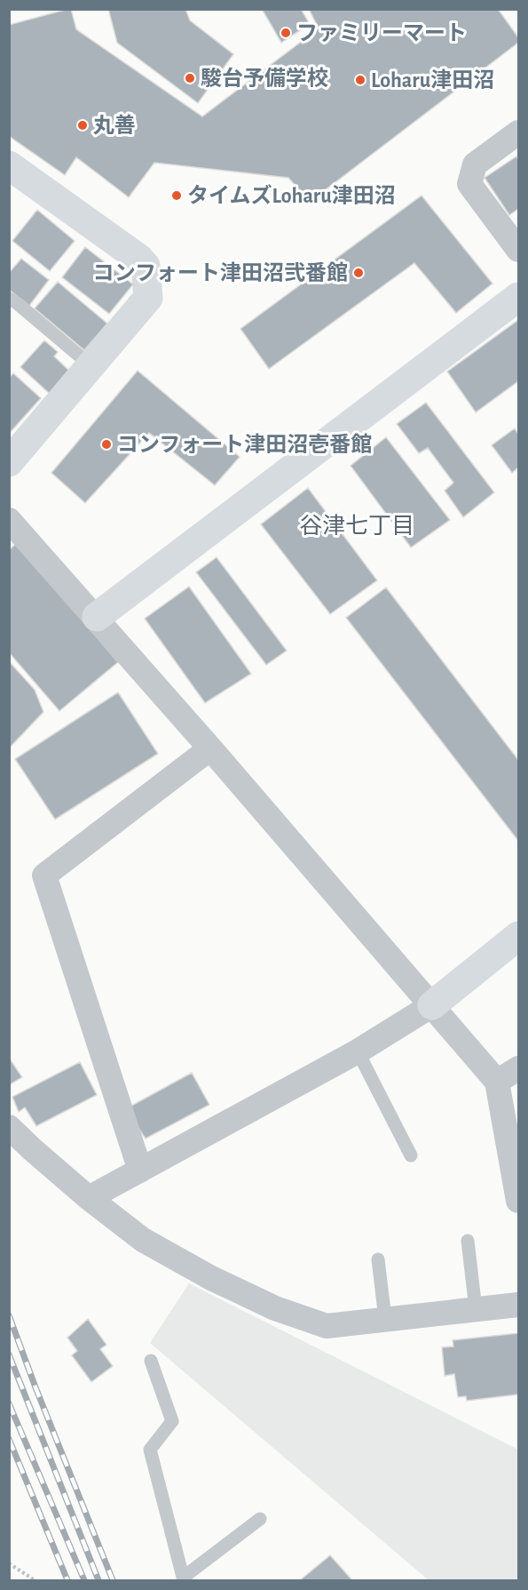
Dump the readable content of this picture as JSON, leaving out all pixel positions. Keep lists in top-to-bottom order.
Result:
{
  "districts": ["谷津七丁目"],
  "places": [
    "ファミリーマート",
    "駿台予備学校",
    "Loharu津田沼",
    "丸善",
    "タイムズLoharu津田沼",
    "コンフォート津田沼弐番館",
    "コンフォート津田沼壱番館"
  ]
}
